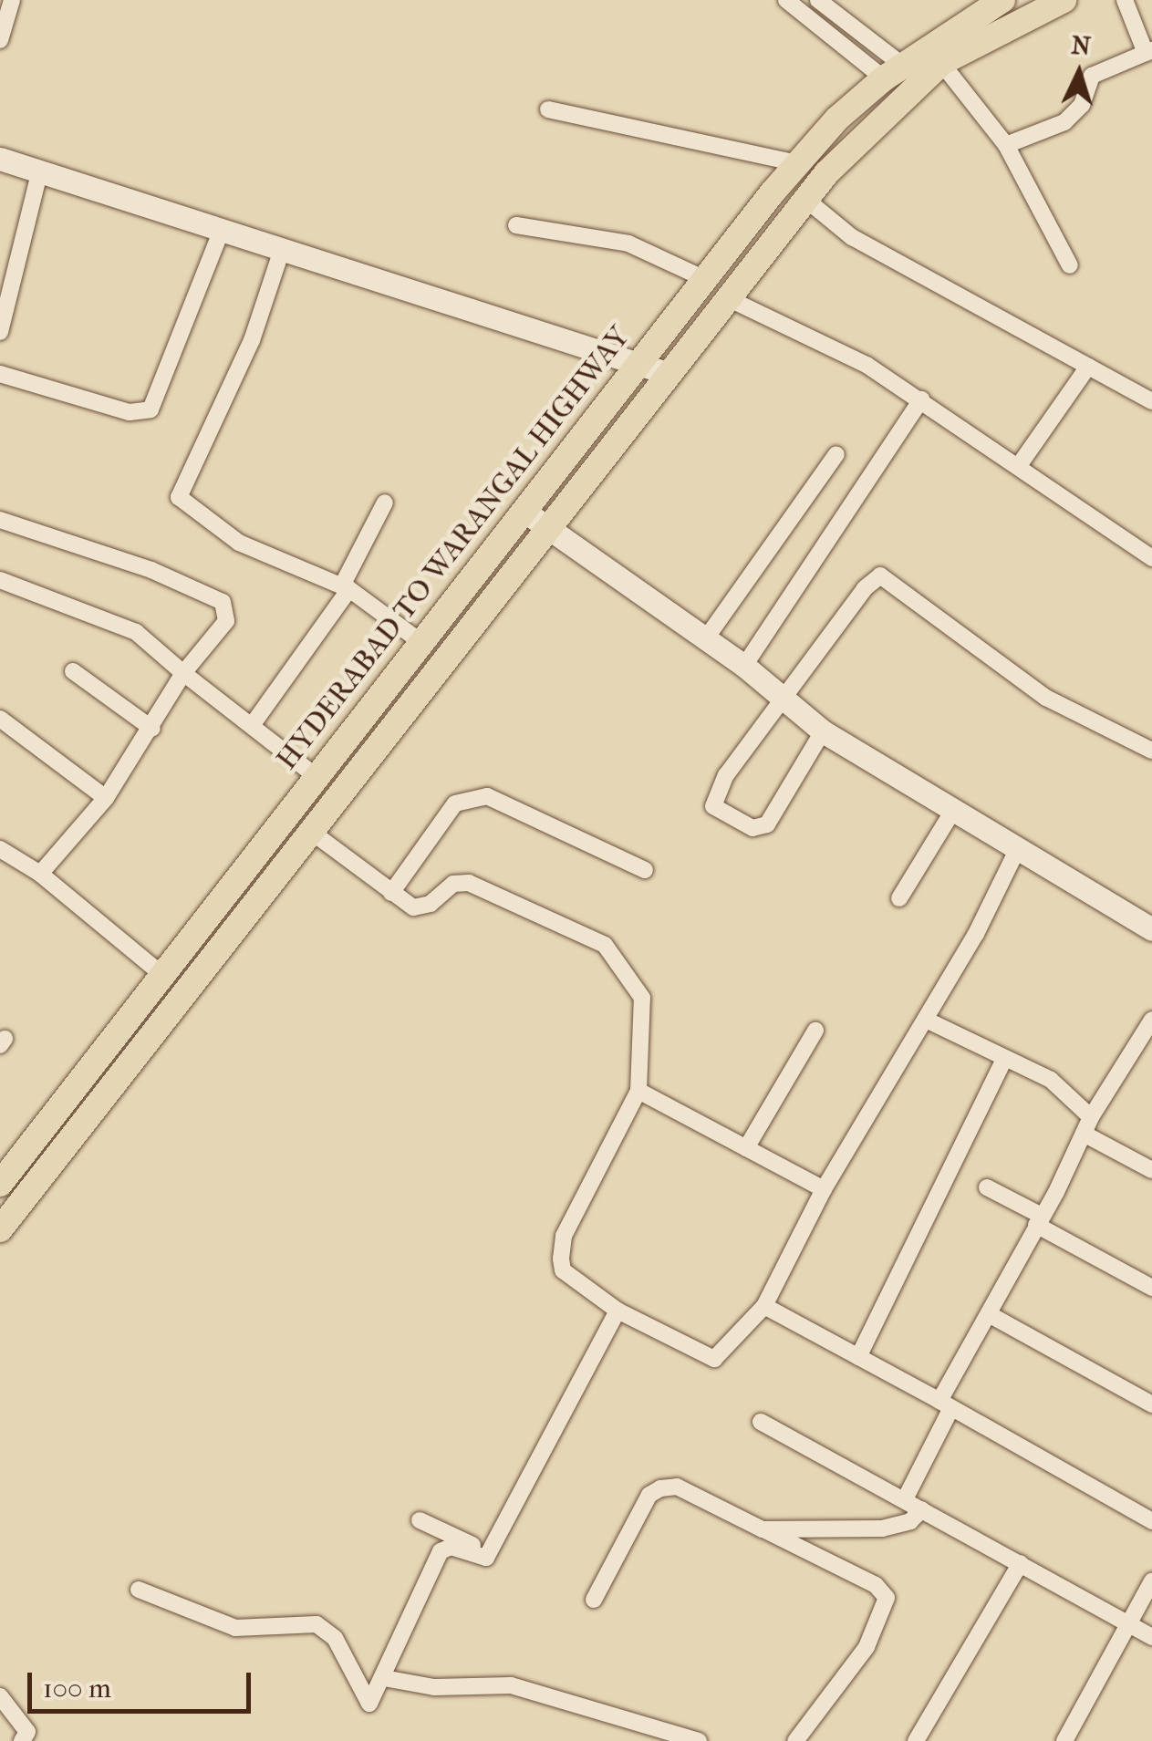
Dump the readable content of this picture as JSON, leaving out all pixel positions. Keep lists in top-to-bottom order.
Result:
{
  "streets": {
    "main road": ["HYDERABAD TO WARANGAL HIGHWAY"]
  },
  "scale_bar": "100 m",
  "north": "top"
}
